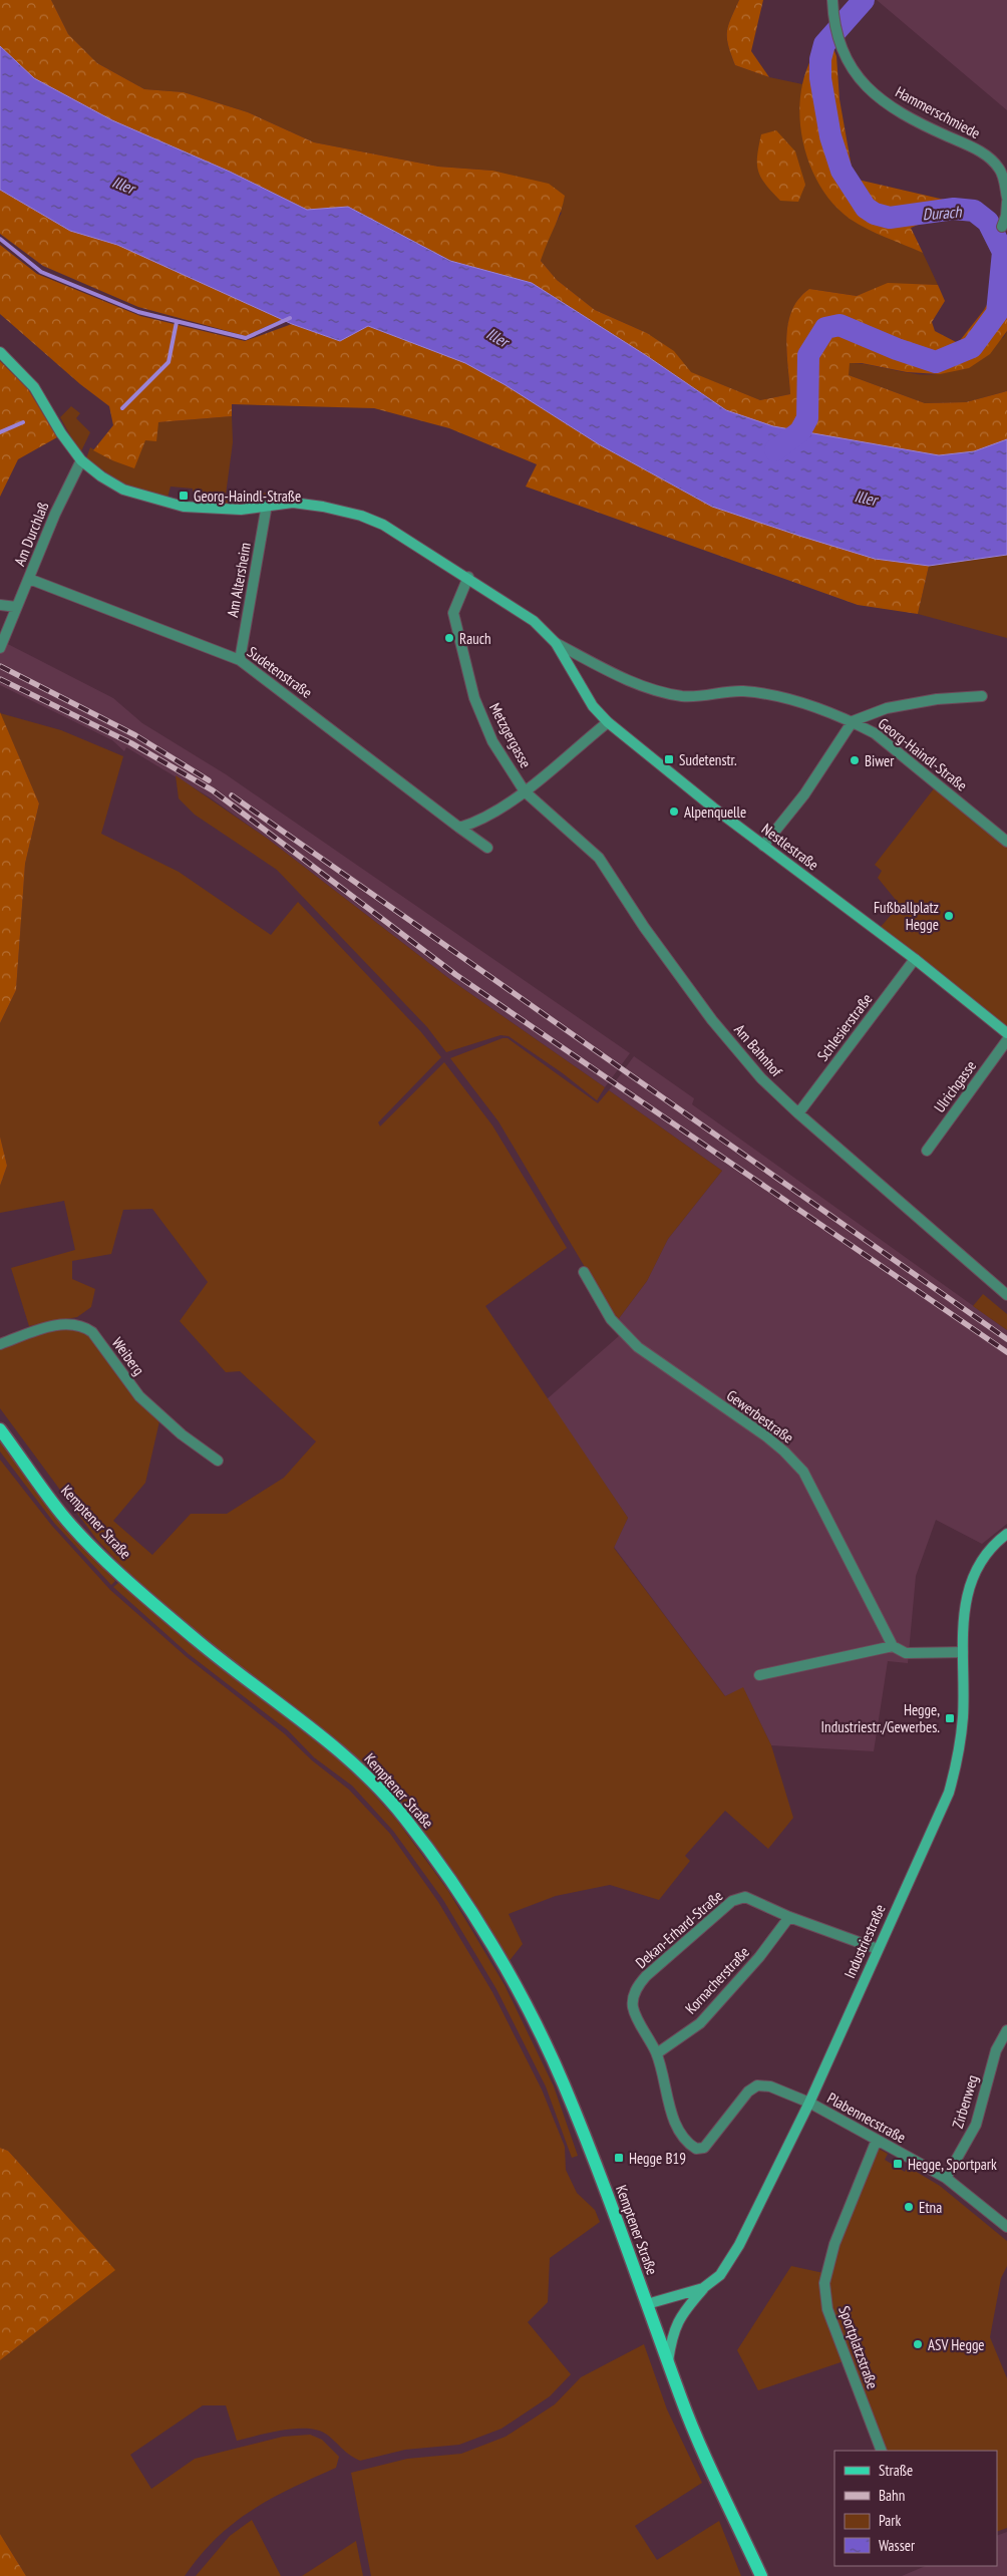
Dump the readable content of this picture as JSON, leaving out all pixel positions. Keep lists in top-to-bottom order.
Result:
{
  "streets": {
    "main road": ["Kemptener Straße"],
    "street": [
      "Hammerschmiede",
      "Am Durchlaß",
      "Am Altersheim",
      "Sudetenstraße",
      "Metzgergasse",
      "Georg-Haindl-Straße",
      "Nestlestraße",
      "Schlesierstraße",
      "Am Bahnhof",
      "Ulrichgasse",
      "Weiberg",
      "Gewerbestraße",
      "Dekan-Erhard-Straße",
      "Industriestraße",
      "Kornacherstraße",
      "Zirbenweg",
      "Plabennecstraße",
      "Sportplatzstraße"
    ]
  },
  "crossings": [
    ["Am Durchlaß", "Sudetenstraße"],
    ["Am Durchlaß", "Georg-Haindl-Straße"],
    ["Am Altersheim", "Sudetenstraße"],
    ["Am Altersheim", "Georg-Haindl-Straße"],
    ["Metzgergasse", "Georg-Haindl-Straße"],
    ["Metzgergasse", "Am Bahnhof"],
    ["Georg-Haindl-Straße", "Nestlestraße"],
    ["Nestlestraße", "Schlesierstraße"],
    ["Schlesierstraße", "Am Bahnhof"],
    ["Kemptener Straße", "Industriestraße"],
    ["Dekan-Erhard-Straße", "Industriestraße"],
    ["Dekan-Erhard-Straße", "Kornacherstraße"],
    ["Dekan-Erhard-Straße", "Plabennecstraße"],
    ["Industriestraße", "Plabennecstraße"],
    ["Zirbenweg", "Plabennecstraße"],
    ["Plabennecstraße", "Sportplatzstraße"]
  ],
  "water": ["Iller", "Durach"],
  "places": {
    "transit": [
      "Georg-Haindl-Straße",
      "Sudetenstr.",
      "Hegge, Industriestr./Gewerbes.",
      "Hegge B19",
      "Hegge, Sportpark"
    ],
    "other": [
      "Rauch",
      "Biwer",
      "Alpenquelle",
      "Fußballplatz Hegge",
      "Etna",
      "ASV Hegge"
    ]
  },
  "legend": [
    "Straße",
    "Bahn",
    "Park",
    "Wasser"
  ]
}
